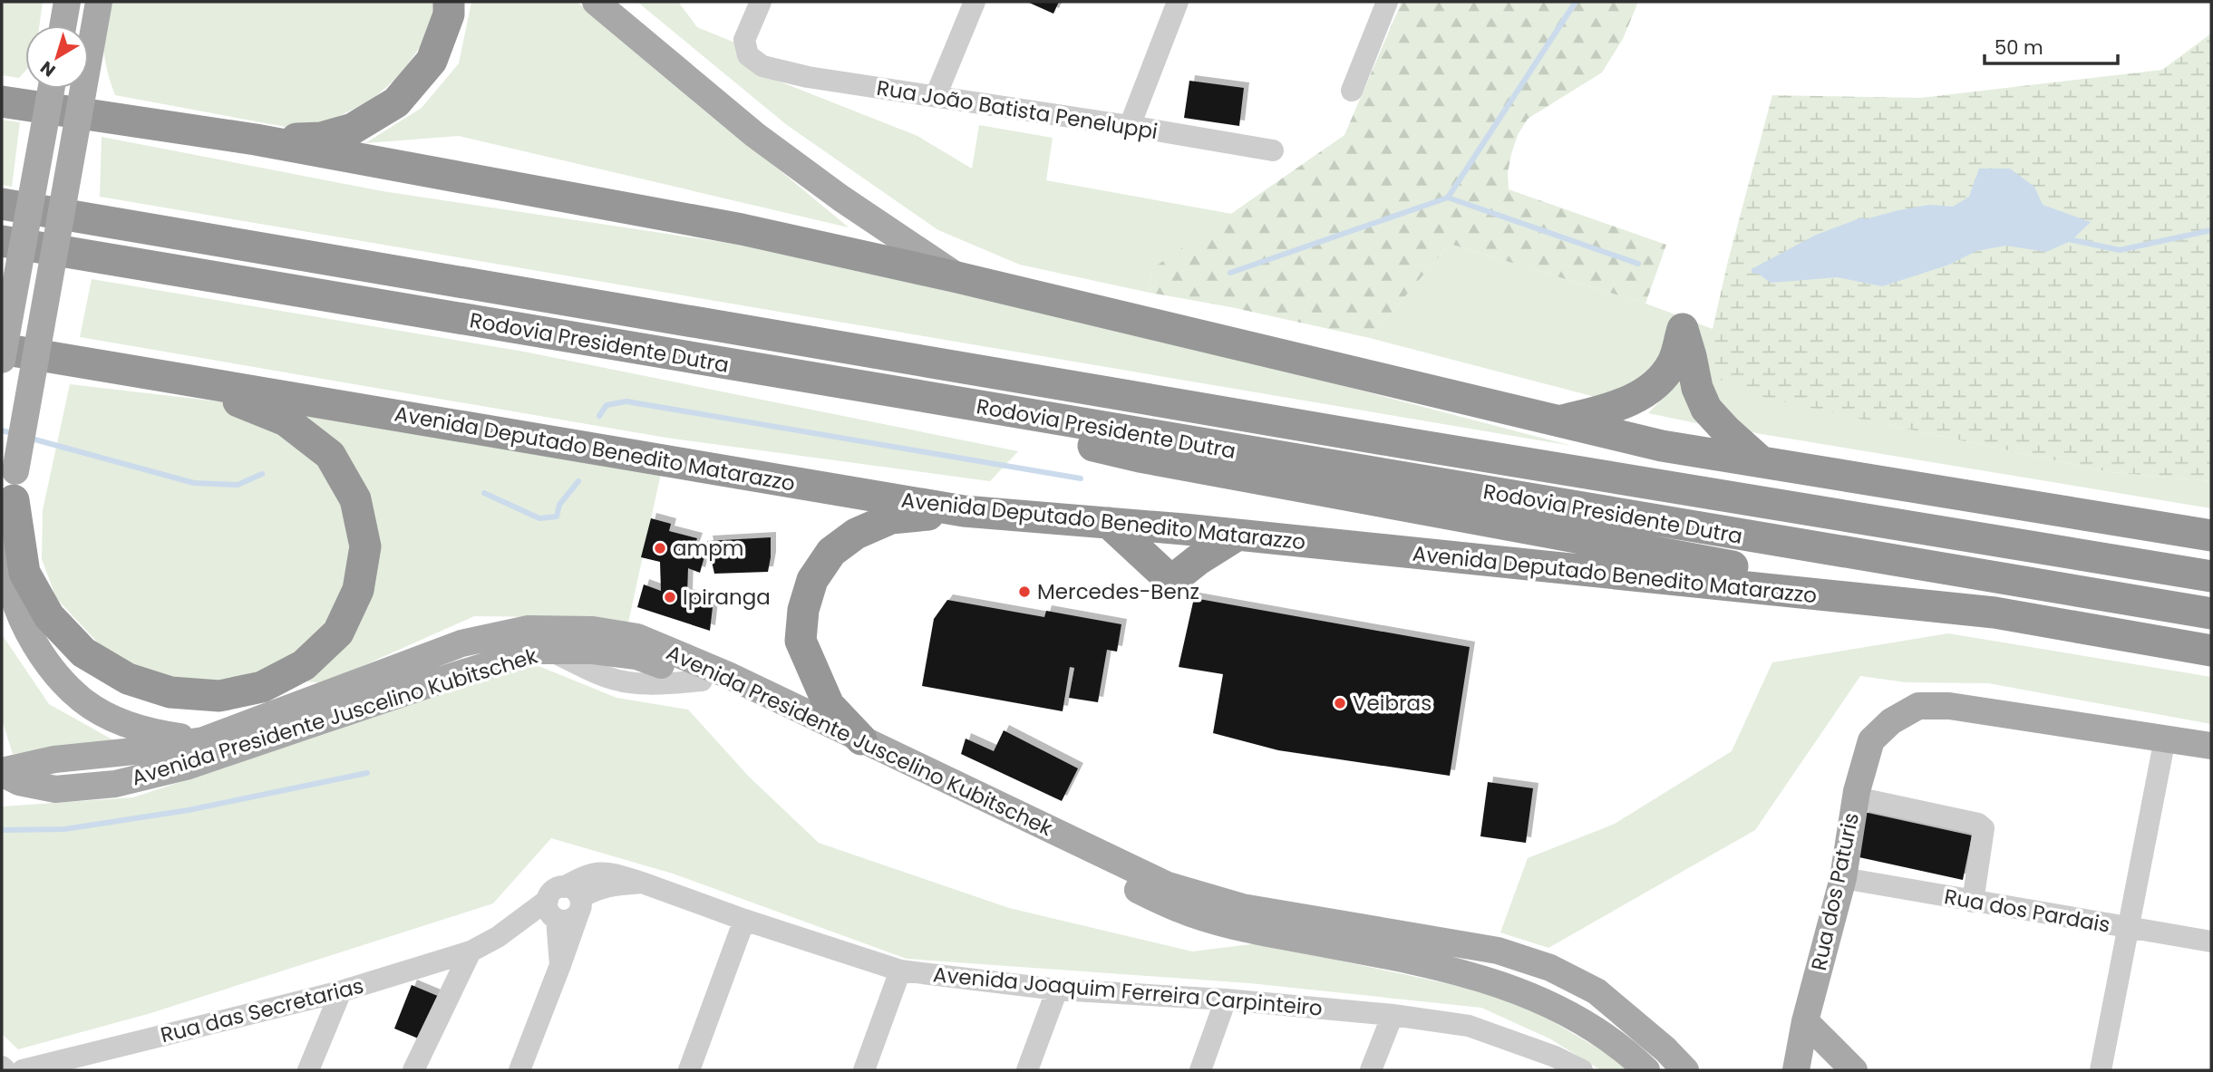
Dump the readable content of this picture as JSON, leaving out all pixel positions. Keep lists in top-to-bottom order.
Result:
{
  "streets": {
    "highway": ["Rodovia Presidente Dutra", "Avenida Deputado Benedito Matarazzo"],
    "main road": ["Avenida Presidente Juscelino Kubitschek", "Rua dos Paturis"],
    "street": [
      "Rua João Batista Peneluppi",
      "Rua dos Pardais",
      "Avenida Joaquim Ferreira Carpinteiro",
      "Rua das Secretarias"
    ]
  },
  "crossings": [
    ["Rua dos Paturis", "Rua dos Pardais"],
    ["Avenida Joaquim Ferreira Carpinteiro", "Rua das Secretarias"]
  ],
  "places": [
    "ampm",
    "Mercedes-Benz",
    "Ipiranga",
    "Veibras"
  ],
  "scale_bar": "50 m",
  "north": "bottom left"
}
